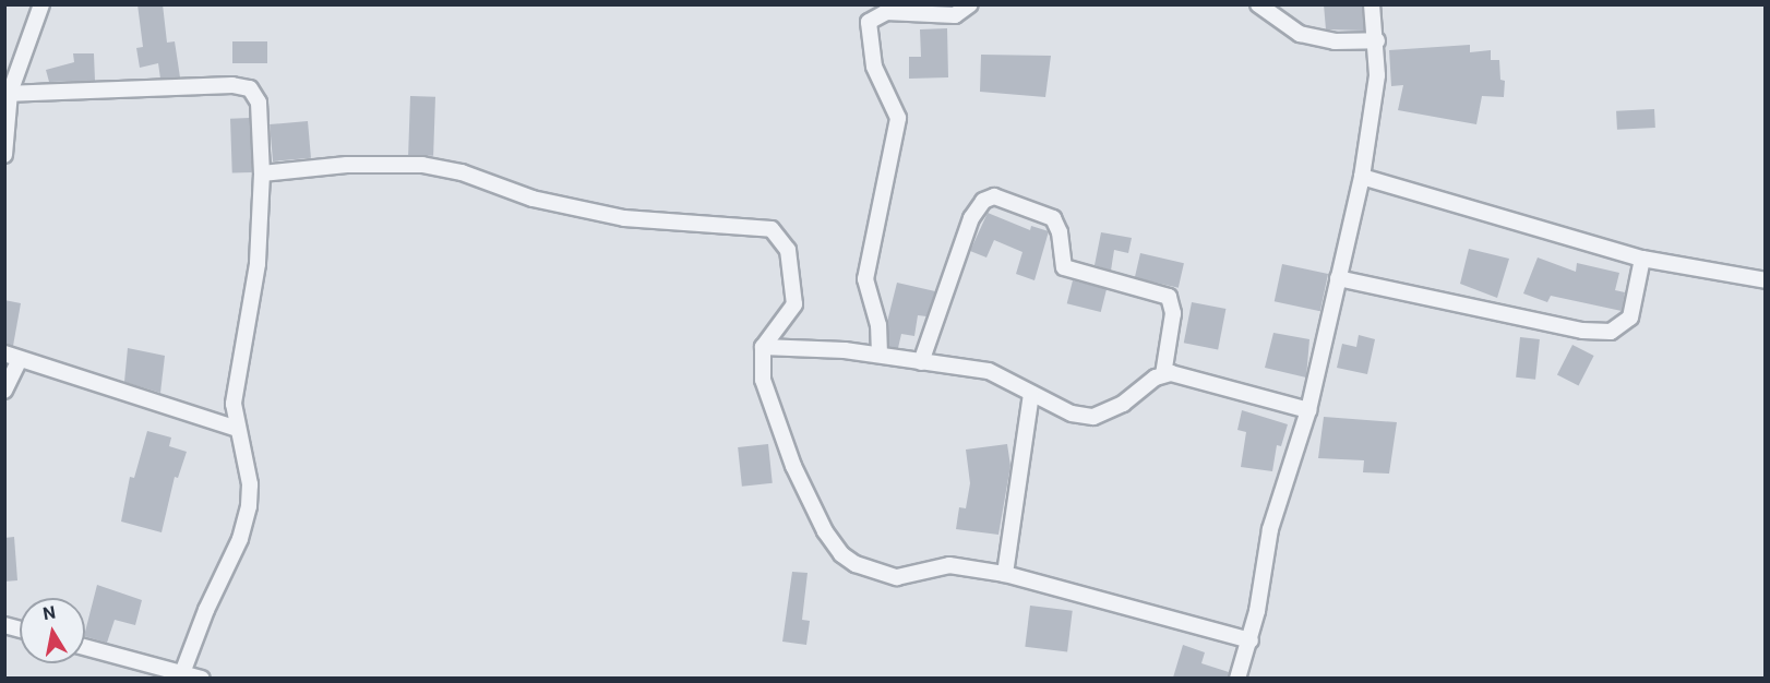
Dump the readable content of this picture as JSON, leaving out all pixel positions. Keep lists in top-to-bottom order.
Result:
{
  "north": "top"
}
